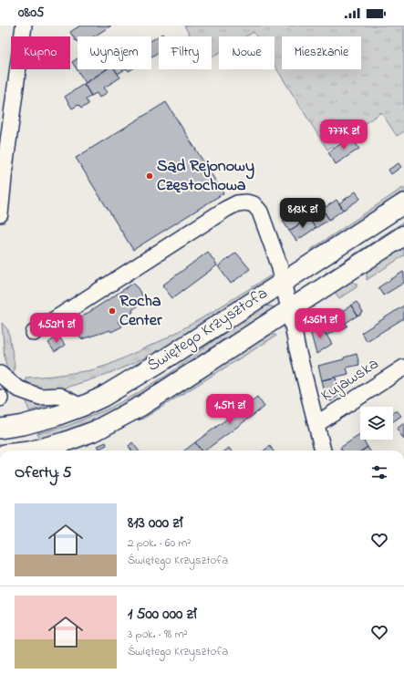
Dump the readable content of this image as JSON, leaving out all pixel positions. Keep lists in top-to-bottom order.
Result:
{
  "streets": {
    "main road": ["Świętego Krzysztofa"],
    "street": ["Kujawska"]
  },
  "places": ["Sąd Rejonowy Częstochowa", "Rocha Center"],
  "page": {
    "status": "08:05",
    "chip": [
      "Kupno",
      "Wynajem",
      "Filtry",
      "Nowe",
      "Mieszkanie"
    ],
    "price": [
      "777K zł",
      "813K zł",
      "1.36M zł",
      "1.52M zł",
      "1.5M zł"
    ],
    "heading": "Oferty: 5",
    "list": [
      {
        "name": "813 000 zł",
        "note": "2 pok. · 60 m² · Świętego Krzysztofa"
      },
      {
        "name": "1 500 000 zł",
        "note": "3 pok. · 98 m² · Świętego Krzysztofa"
      }
    ]
  }
}
